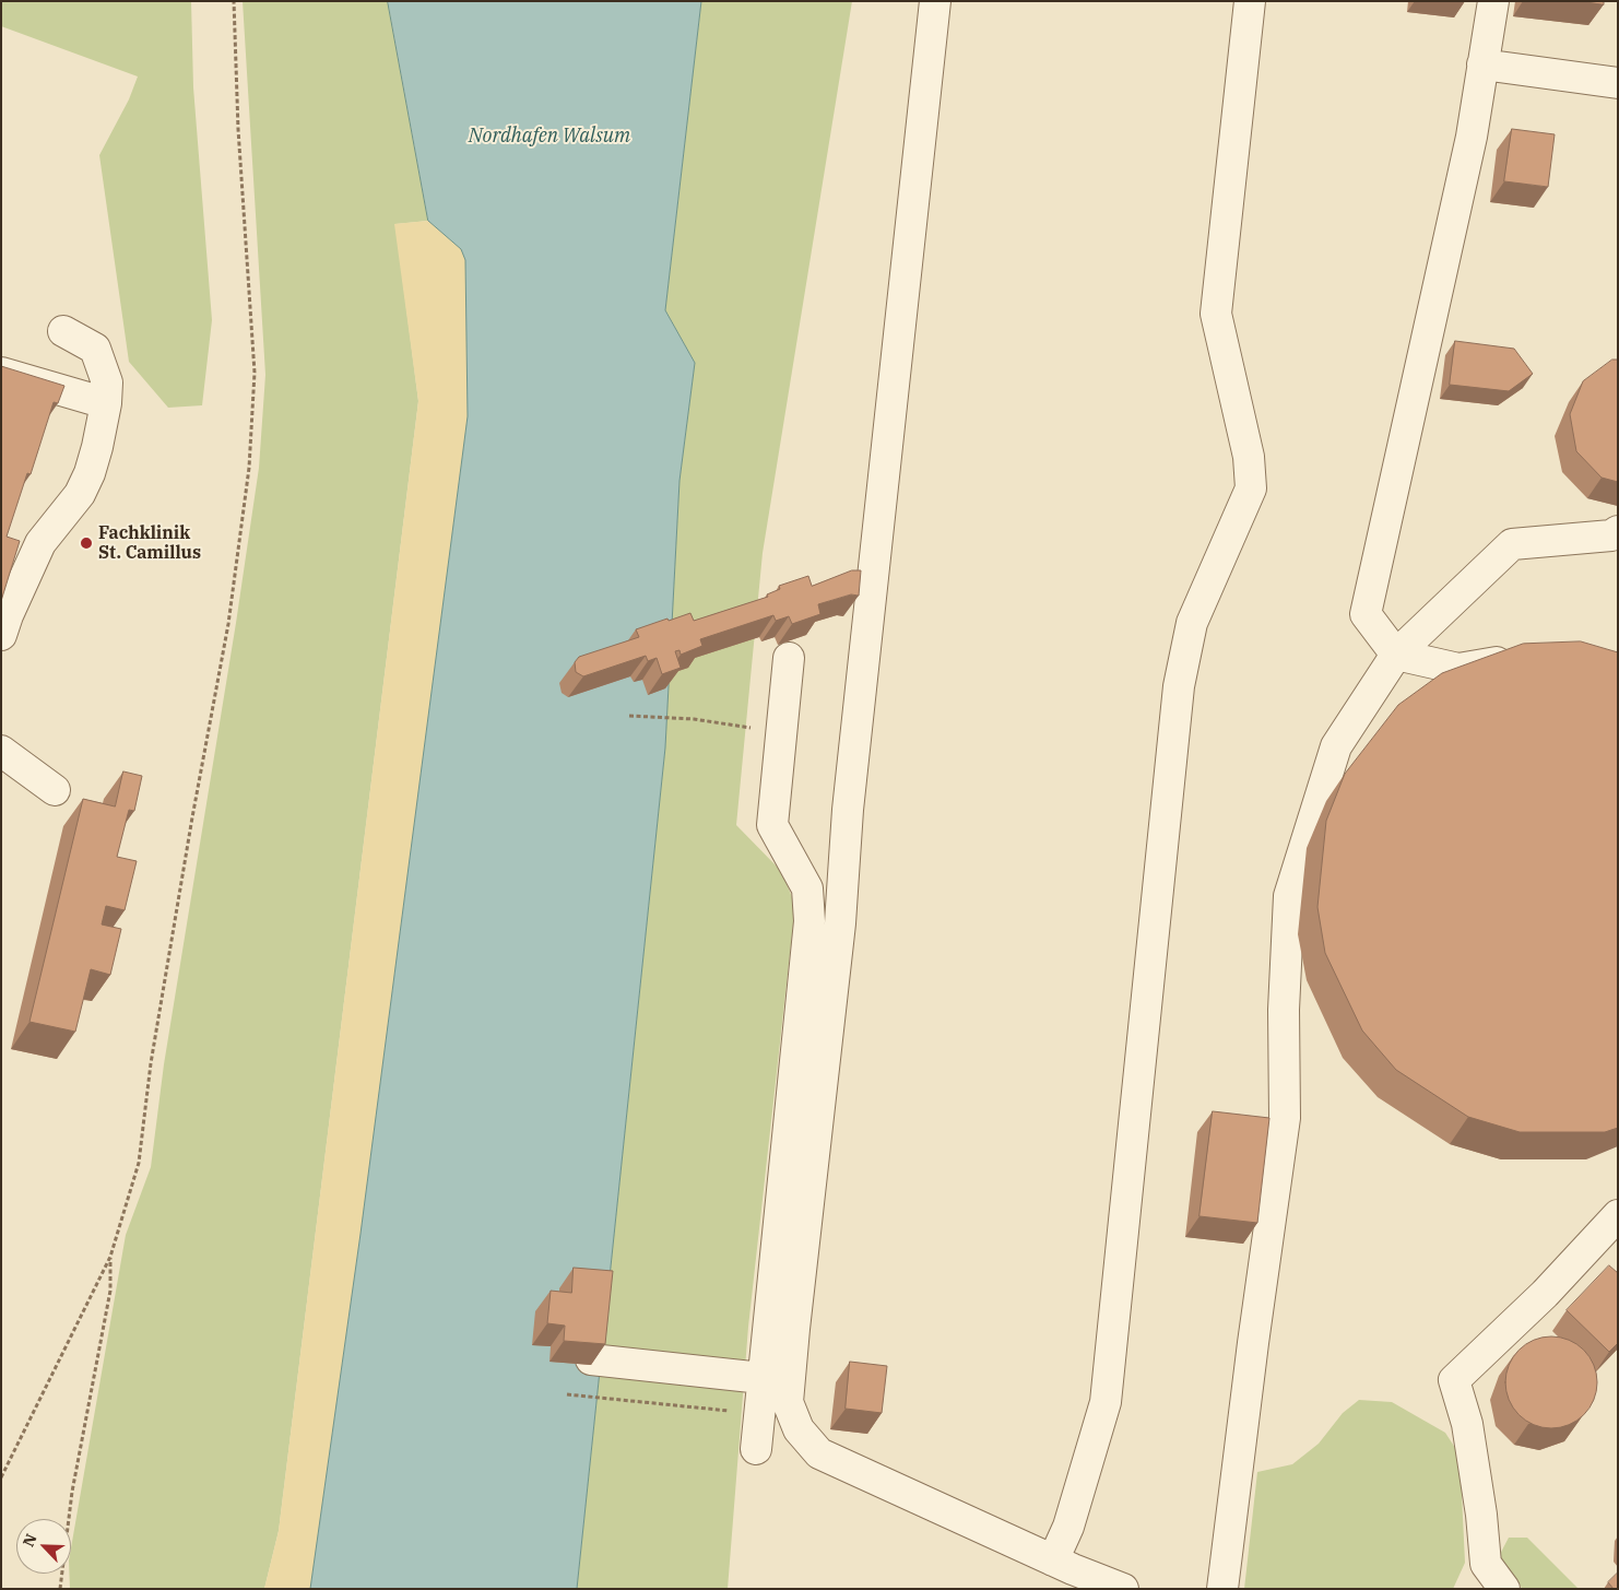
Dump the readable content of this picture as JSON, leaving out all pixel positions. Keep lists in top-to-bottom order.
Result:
{
  "water": ["Nordhafen Walsum"],
  "places": ["Fachklinik St. Camillus"],
  "north": "top left"
}
